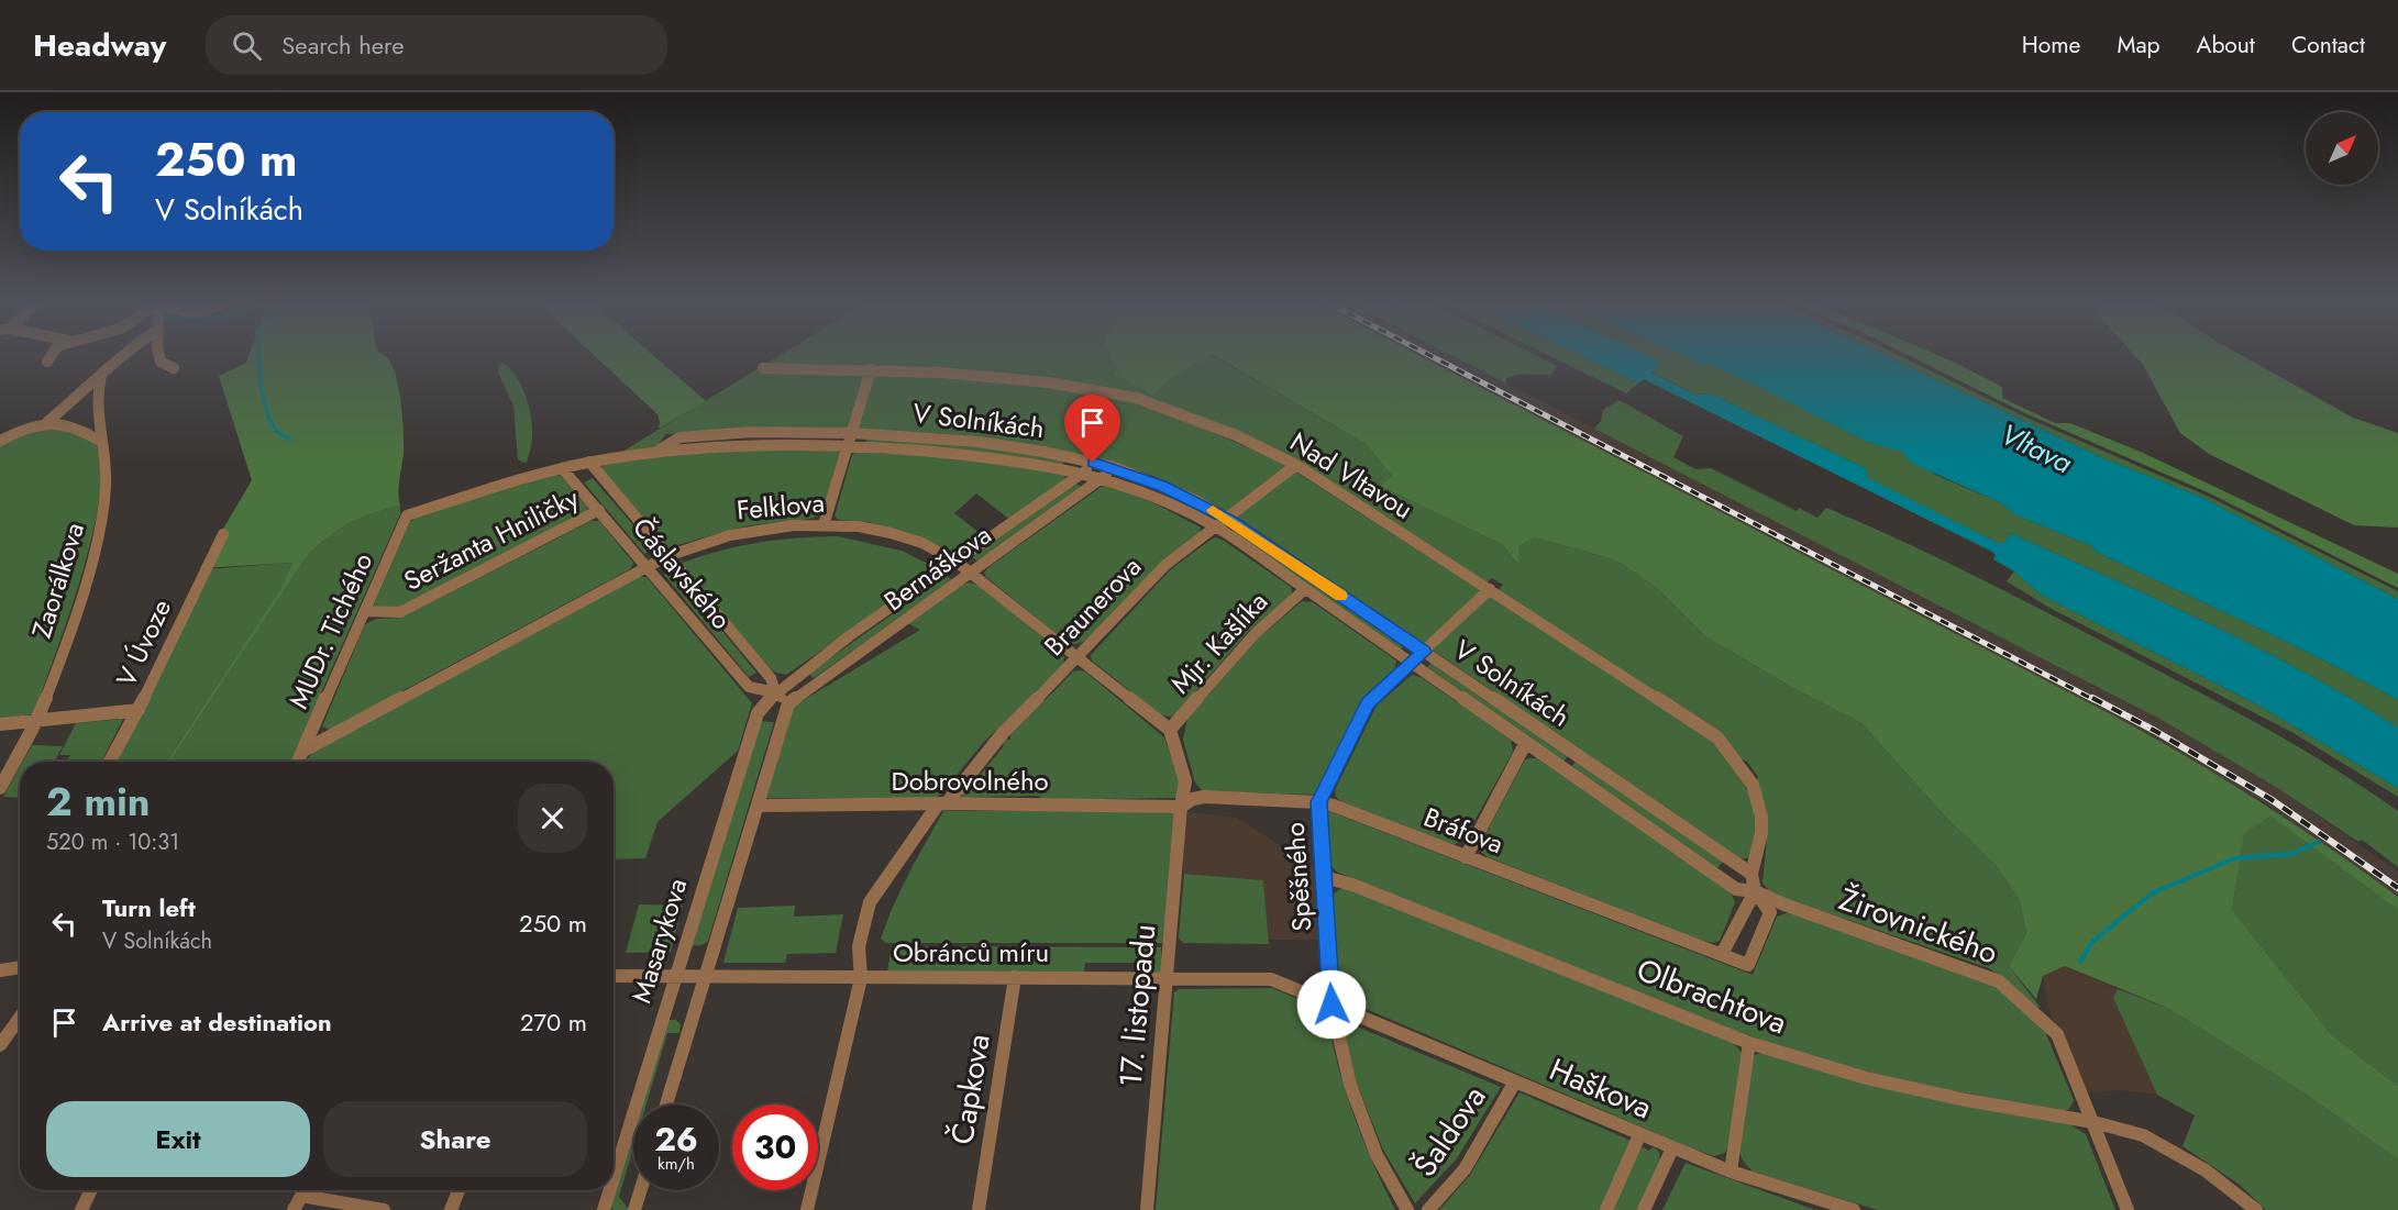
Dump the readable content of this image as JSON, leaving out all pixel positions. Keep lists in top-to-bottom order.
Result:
{
  "streets": {
    "street": [
      "V Solníkách",
      "Nad Vltavou",
      "Felklova",
      "Seržanta Hniličky",
      "Bernáškova",
      "Čáslavského",
      "Zaorálkova",
      "Braunerova",
      "MUDr. Tichého",
      "V Úvoze",
      "Mjr. Kašlíka",
      "Dobrovolného",
      "Bráfova",
      "Spěšného",
      "Žirovnického",
      "Masarykova",
      "Obránců míru",
      "Olbrachtova",
      "17. listopadu",
      "Haškova",
      "Čapkova",
      "Šaldova"
    ]
  },
  "crossings": [
    ["V Solníkách", "Nad Vltavou"],
    ["V Solníkách", "Bernáškova"],
    ["V Solníkách", "Čáslavského"],
    ["V Solníkách", "Braunerova"],
    ["V Solníkách", "MUDr. Tichého"],
    ["V Solníkách", "Mjr. Kašlíka"],
    ["V Solníkách", "Spěšného"],
    ["V Solníkách", "Žirovnického"],
    ["Nad Vltavou", "Braunerova"],
    ["Nad Vltavou", "Spěšného"],
    ["Felklova", "Bernáškova"],
    ["Felklova", "Čáslavského"],
    ["Felklova", "Braunerova"],
    ["Felklova", "MUDr. Tichého"],
    ["Felklova", "Mjr. Kašlíka"],
    ["Seržanta Hniličky", "Čáslavského"],
    ["Seržanta Hniličky", "MUDr. Tichého"],
    ["Bernáškova", "Čáslavského"],
    ["Bernáškova", "Masarykova"],
    ["Čáslavského", "Masarykova"],
    ["Braunerova", "Dobrovolného"],
    ["Braunerova", "Obránců míru"],
    ["Dobrovolného", "Bráfova"],
    ["Dobrovolného", "Masarykova"],
    ["Dobrovolného", "17. listopadu"],
    ["Bráfova", "Spěšného"],
    ["Bráfova", "17. listopadu"],
    ["Spěšného", "Obránců míru"],
    ["Spěšného", "Olbrachtova"],
    ["Spěšného", "Haškova"],
    ["Žirovnického", "Olbrachtova"],
    ["Masarykova", "Obránců míru"],
    ["Obránců míru", "17. listopadu"],
    ["Obránců míru", "Haškova"],
    ["Obránců míru", "Čapkova"],
    ["Haškova", "Šaldova"]
  ],
  "water": ["Vltava"],
  "north": "top right",
  "page": {
    "header": "Headway",
    "search": "Search here",
    "nav": [
      "Home",
      "Map",
      "About",
      "Contact"
    ],
    "turn": ["250 m", "V Solníkách"],
    "heading": ["2 min", "520 m · 10:31"],
    "list": [
      {
        "name": "Turn left",
        "note": "V Solníkách",
        "value": "250 m"
      },
      {
        "name": "Arrive at destination",
        "value": "270 m"
      }
    ],
    "buttons": ["Exit", "Share"],
    "speed": "26 km/h",
    "limit": "30"
  }
}
